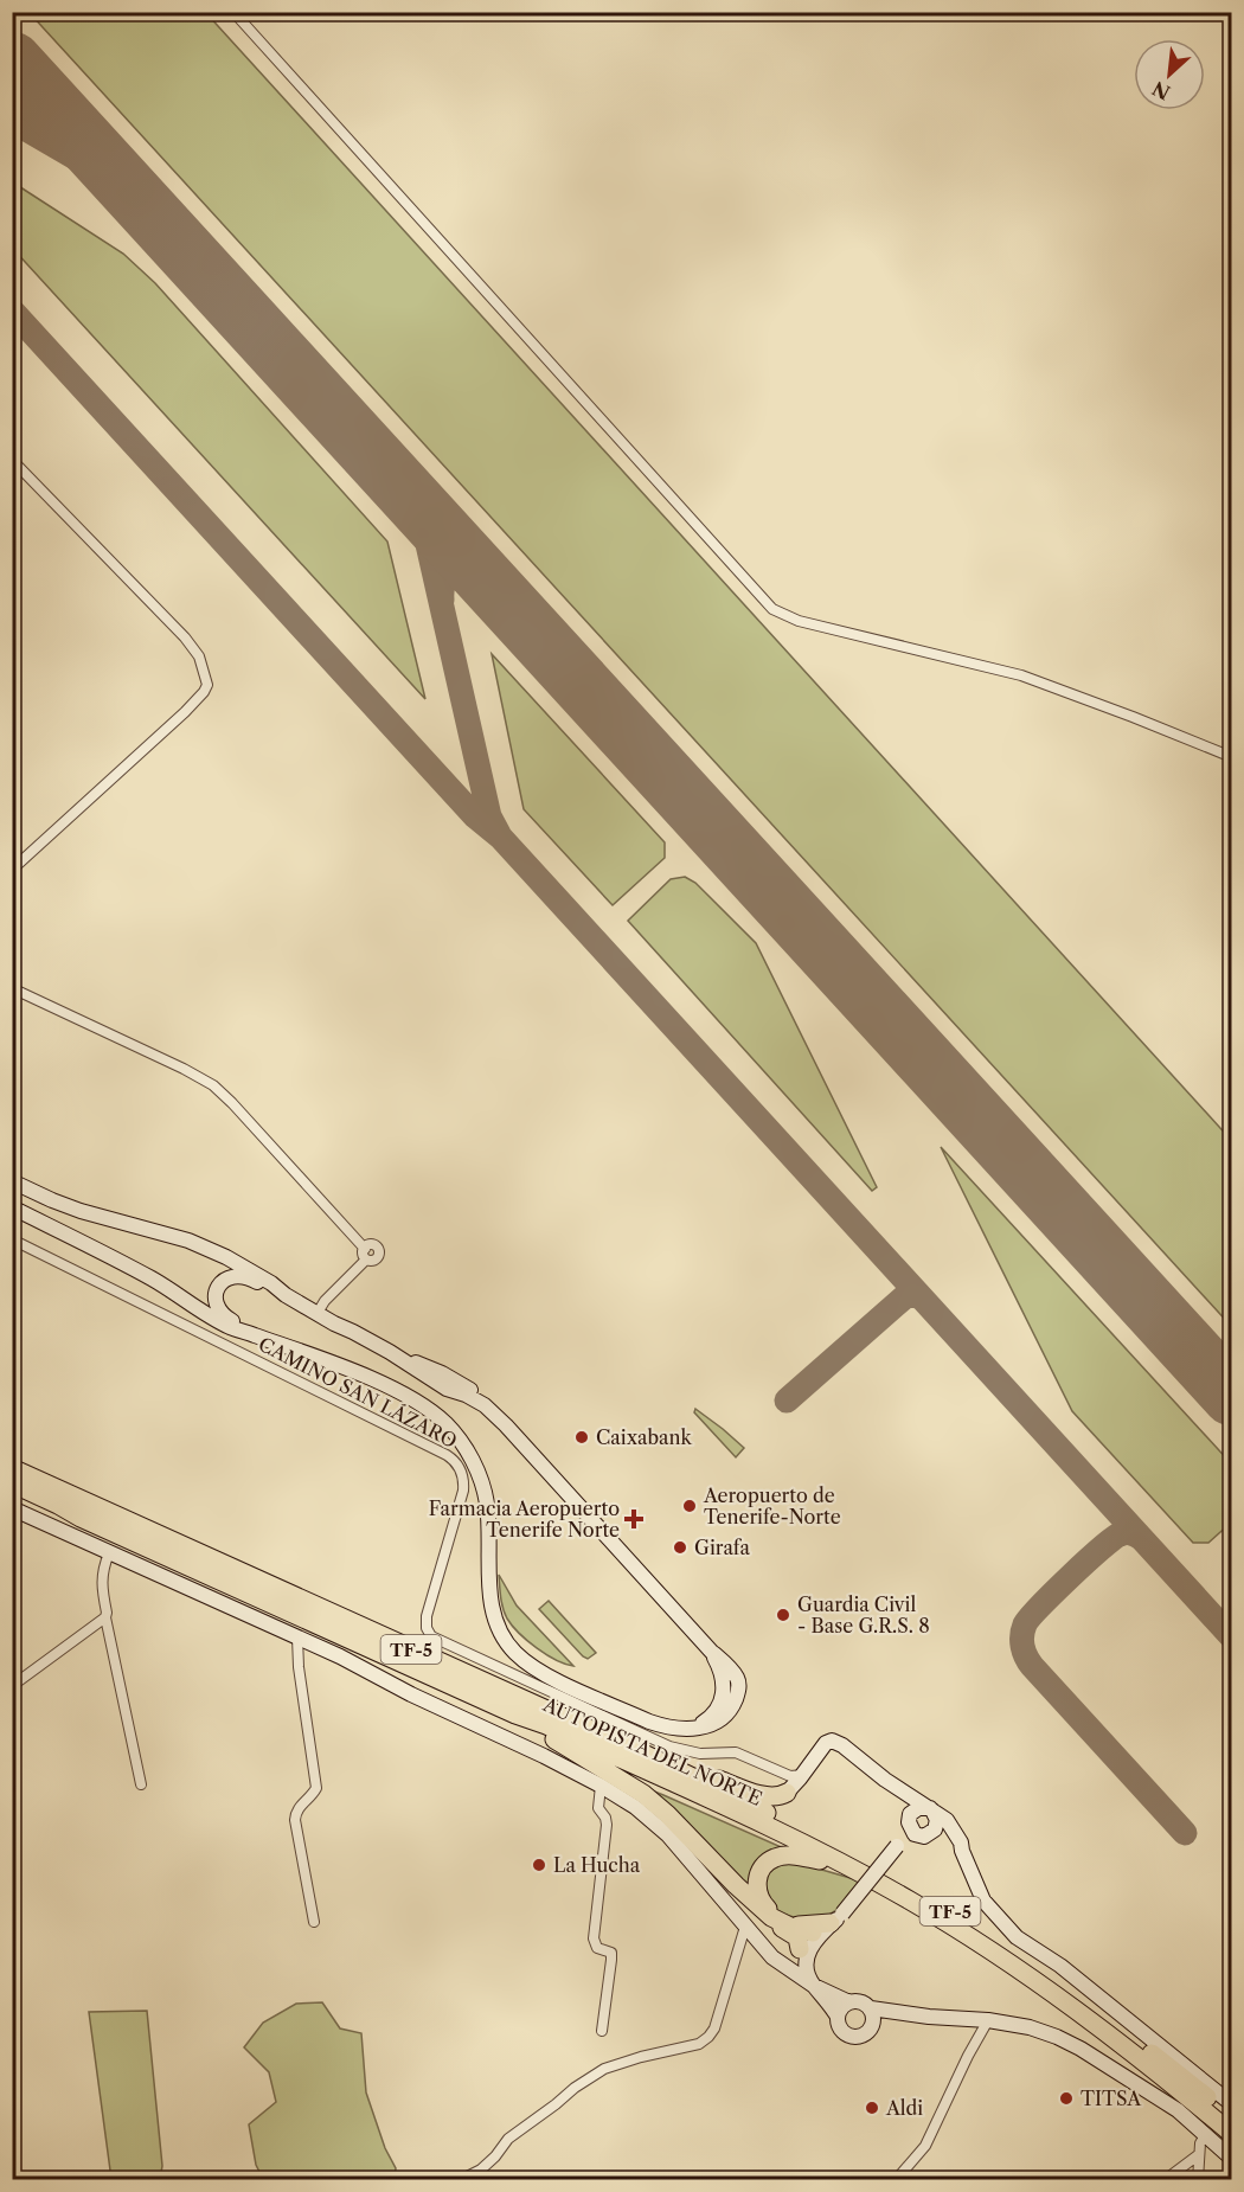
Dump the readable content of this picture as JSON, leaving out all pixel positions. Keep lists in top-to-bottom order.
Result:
{
  "streets": {
    "highway": ["TF-5", "AUTOPISTA DEL NORTE"],
    "street": ["CAMINO SAN LÁZARO"]
  },
  "places": {
    "other": [
      "Caixabank",
      "Aeropuerto de Tenerife-Norte",
      "Girafa",
      "Guardia Civil - Base G.R.S. 8",
      "La Hucha",
      "TITSA",
      "Aldi"
    ],
    "health": ["Farmacia Aeropuerto Tenerife Norte"]
  },
  "north": "bottom left"
}
